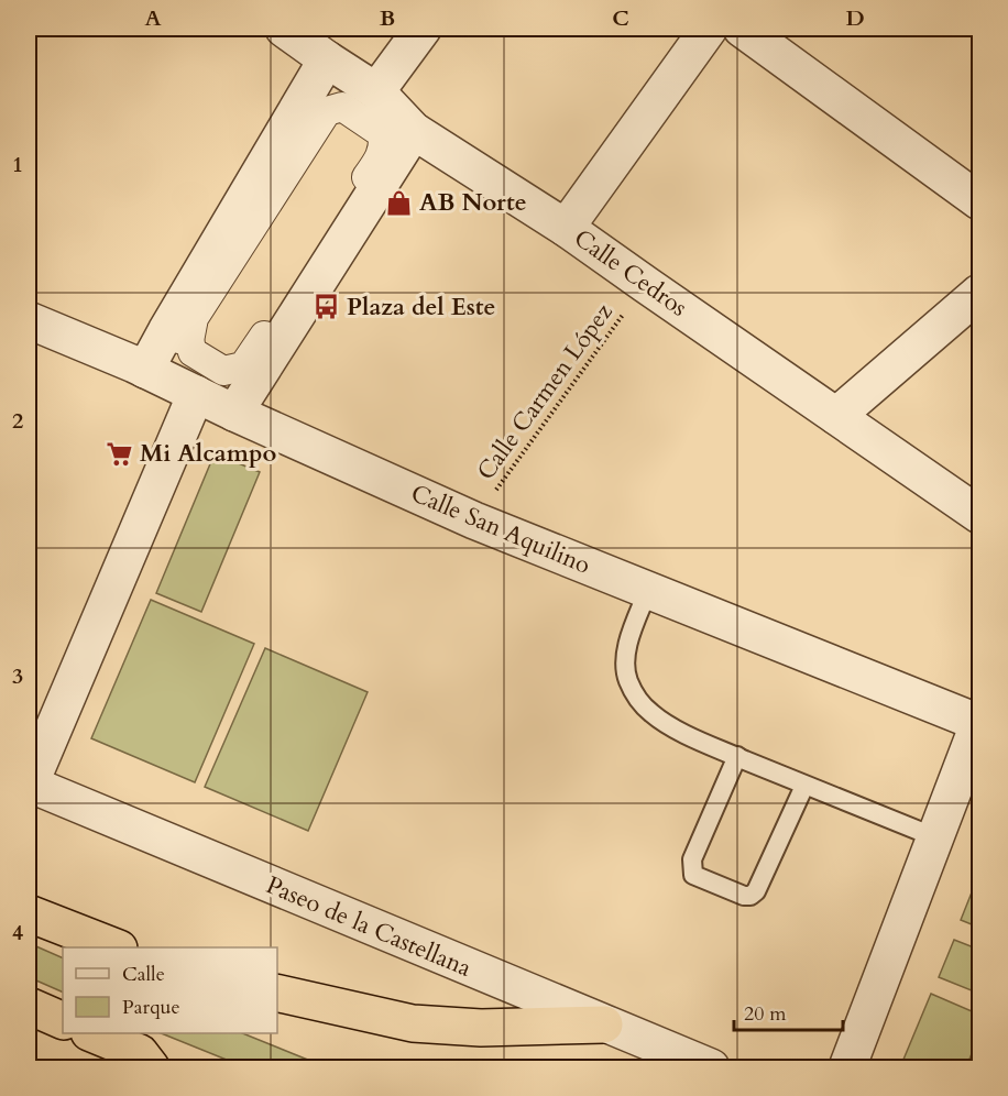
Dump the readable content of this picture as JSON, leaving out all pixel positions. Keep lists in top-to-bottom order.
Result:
{
  "streets": {
    "street": ["Calle Cedros", "Calle San Aquilino", "Paseo de la Castellana"],
    "path": ["Calle Carmen López"]
  },
  "crossings": [
    ["Calle Cedros", "Calle Carmen López"],
    ["Calle Carmen López", "Calle San Aquilino"]
  ],
  "places": {
    "shop": ["AB Norte"],
    "bus stop": ["Plaza del Este"],
    "supermarket": ["Mi Alcampo"]
  },
  "legend": ["Calle", "Parque"],
  "scale_bar": "20 m",
  "grid": {
    "columns": [
      "A",
      "B",
      "C",
      "D"
    ],
    "rows": [
      "1",
      "2",
      "3",
      "4"
    ]
  }
}
